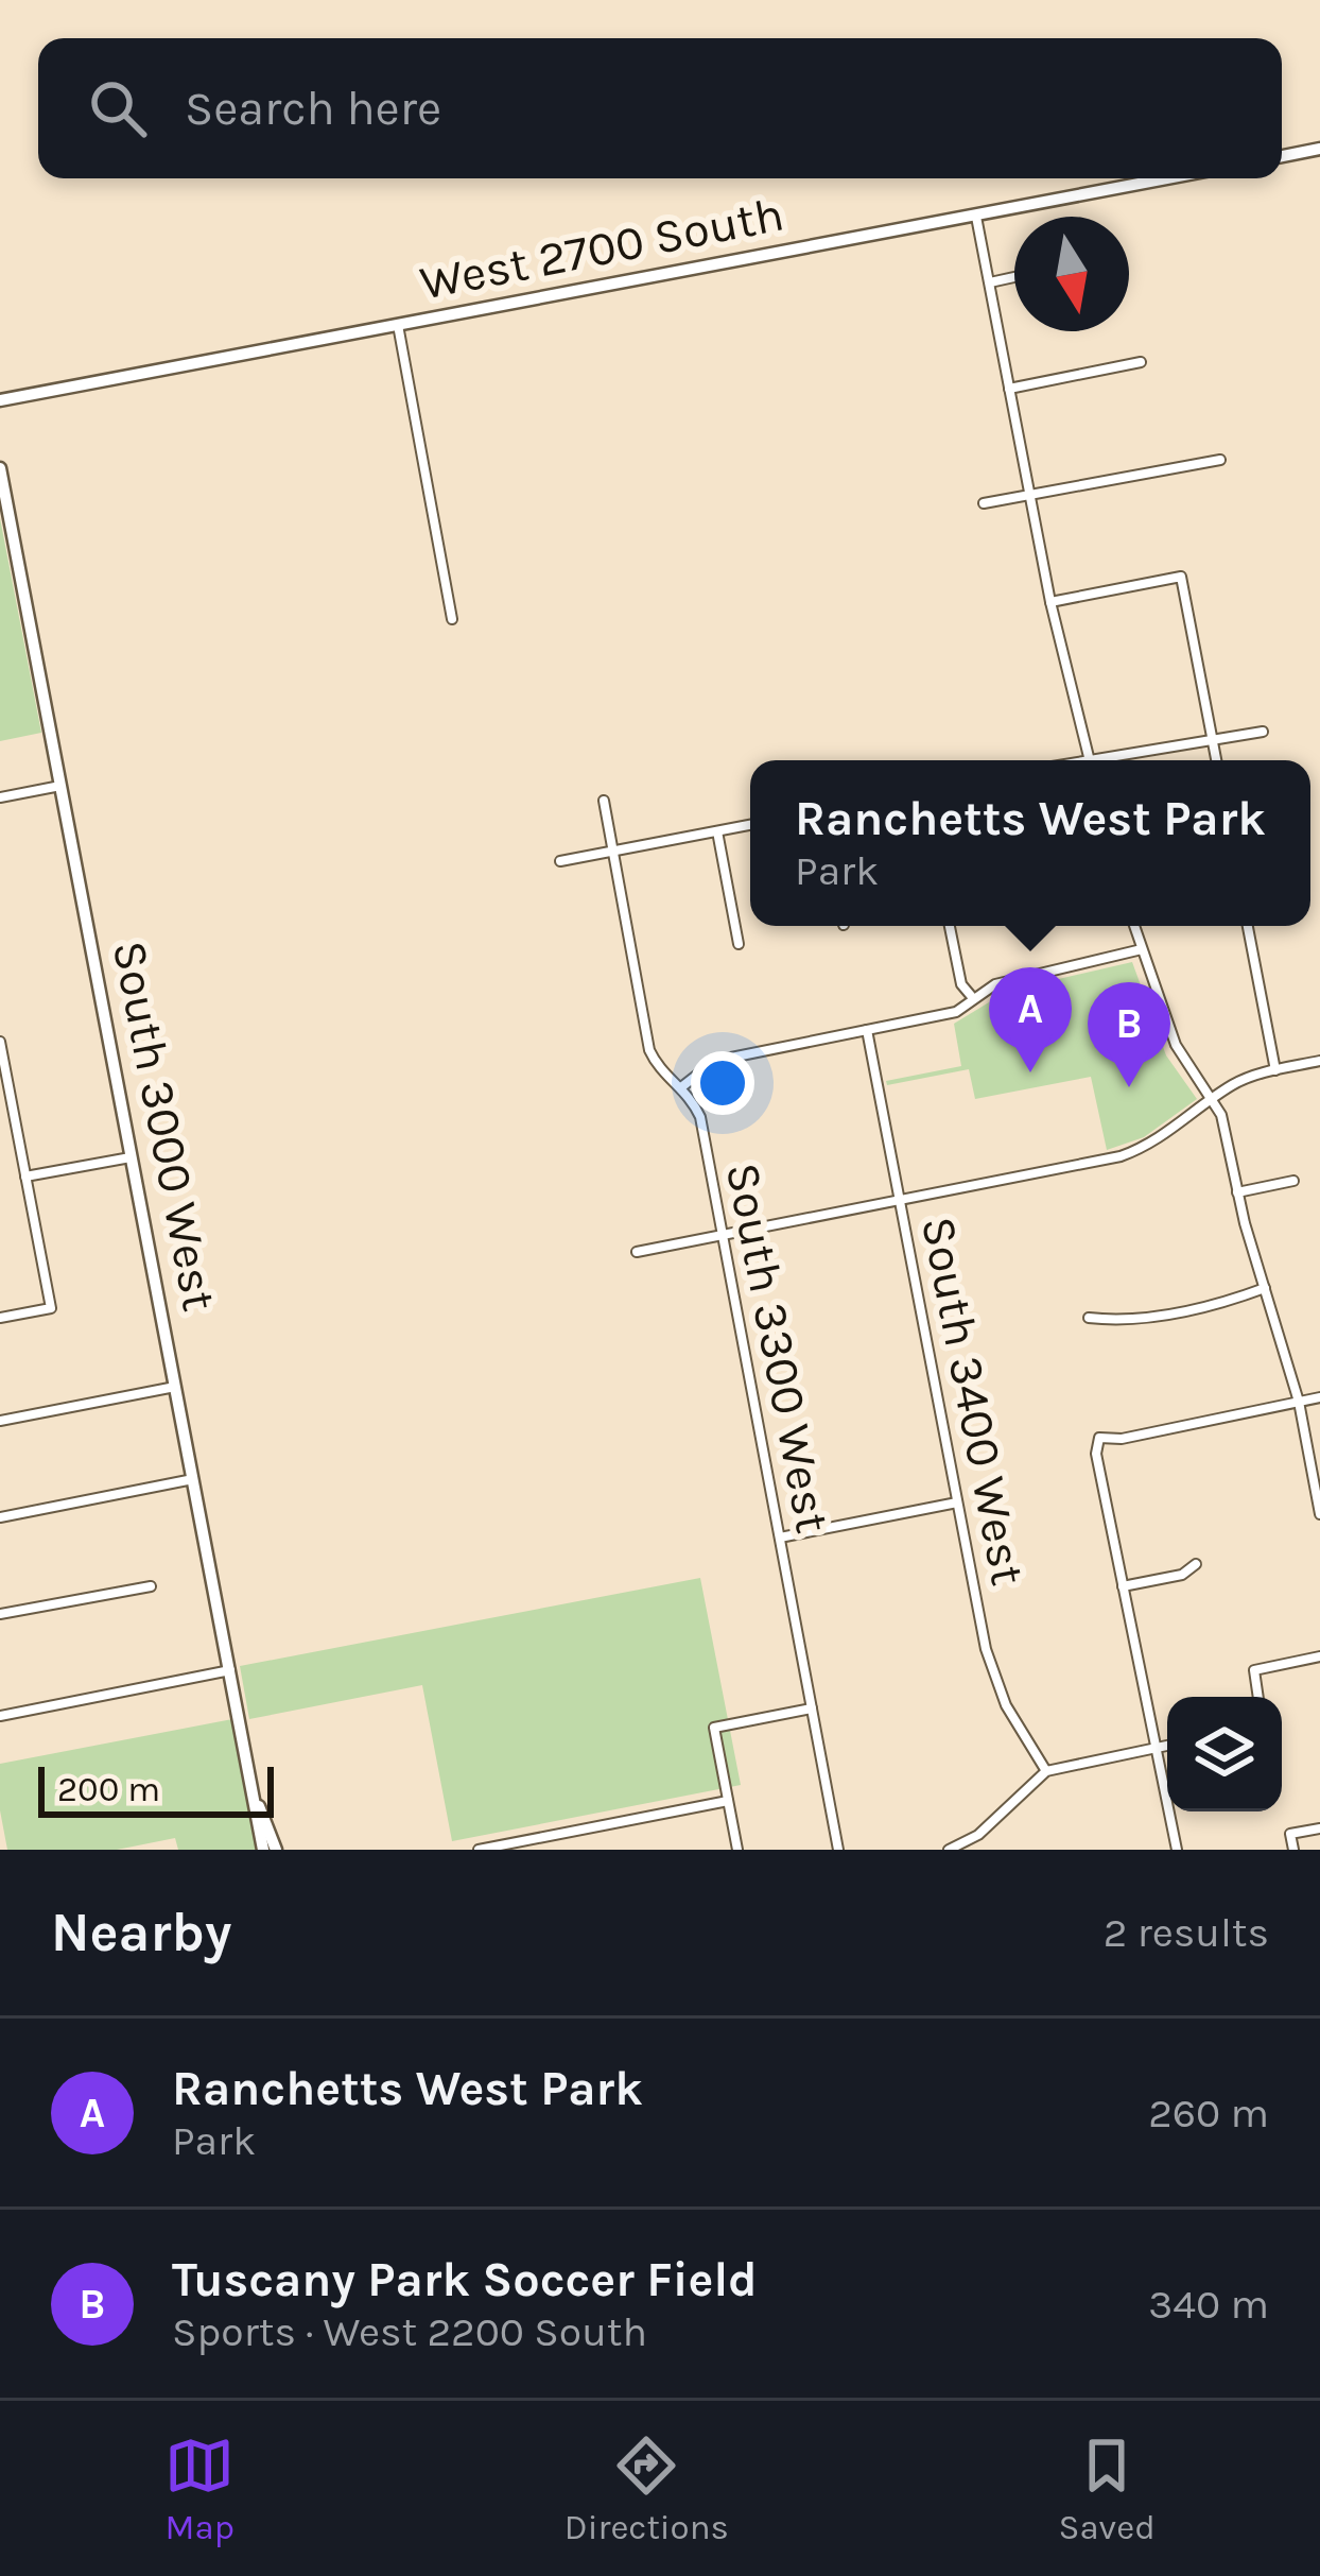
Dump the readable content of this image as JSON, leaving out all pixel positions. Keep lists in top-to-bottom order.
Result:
{
  "streets": {
    "street": [
      "West 2700 South",
      "South 3000 West",
      "South 3300 West",
      "South 3400 West"
    ]
  },
  "scale_bar": "200 m",
  "north": "bottom",
  "page": {
    "search": "Search here",
    "popup": ["Ranchetts West Park", "Park"],
    "pins": ["A", "B"],
    "scale": "200 m",
    "heading": ["Nearby", "2 results"],
    "list": [
      {
        "mark": "A",
        "name": "Ranchetts West Park",
        "note": "Park",
        "value": "260 m"
      },
      {
        "mark": "B",
        "name": "Tuscany Park Soccer Field",
        "note": "Sports · West 2200 South",
        "value": "340 m"
      }
    ],
    "nav": ["Map", "Directions", "Saved"]
  }
}
